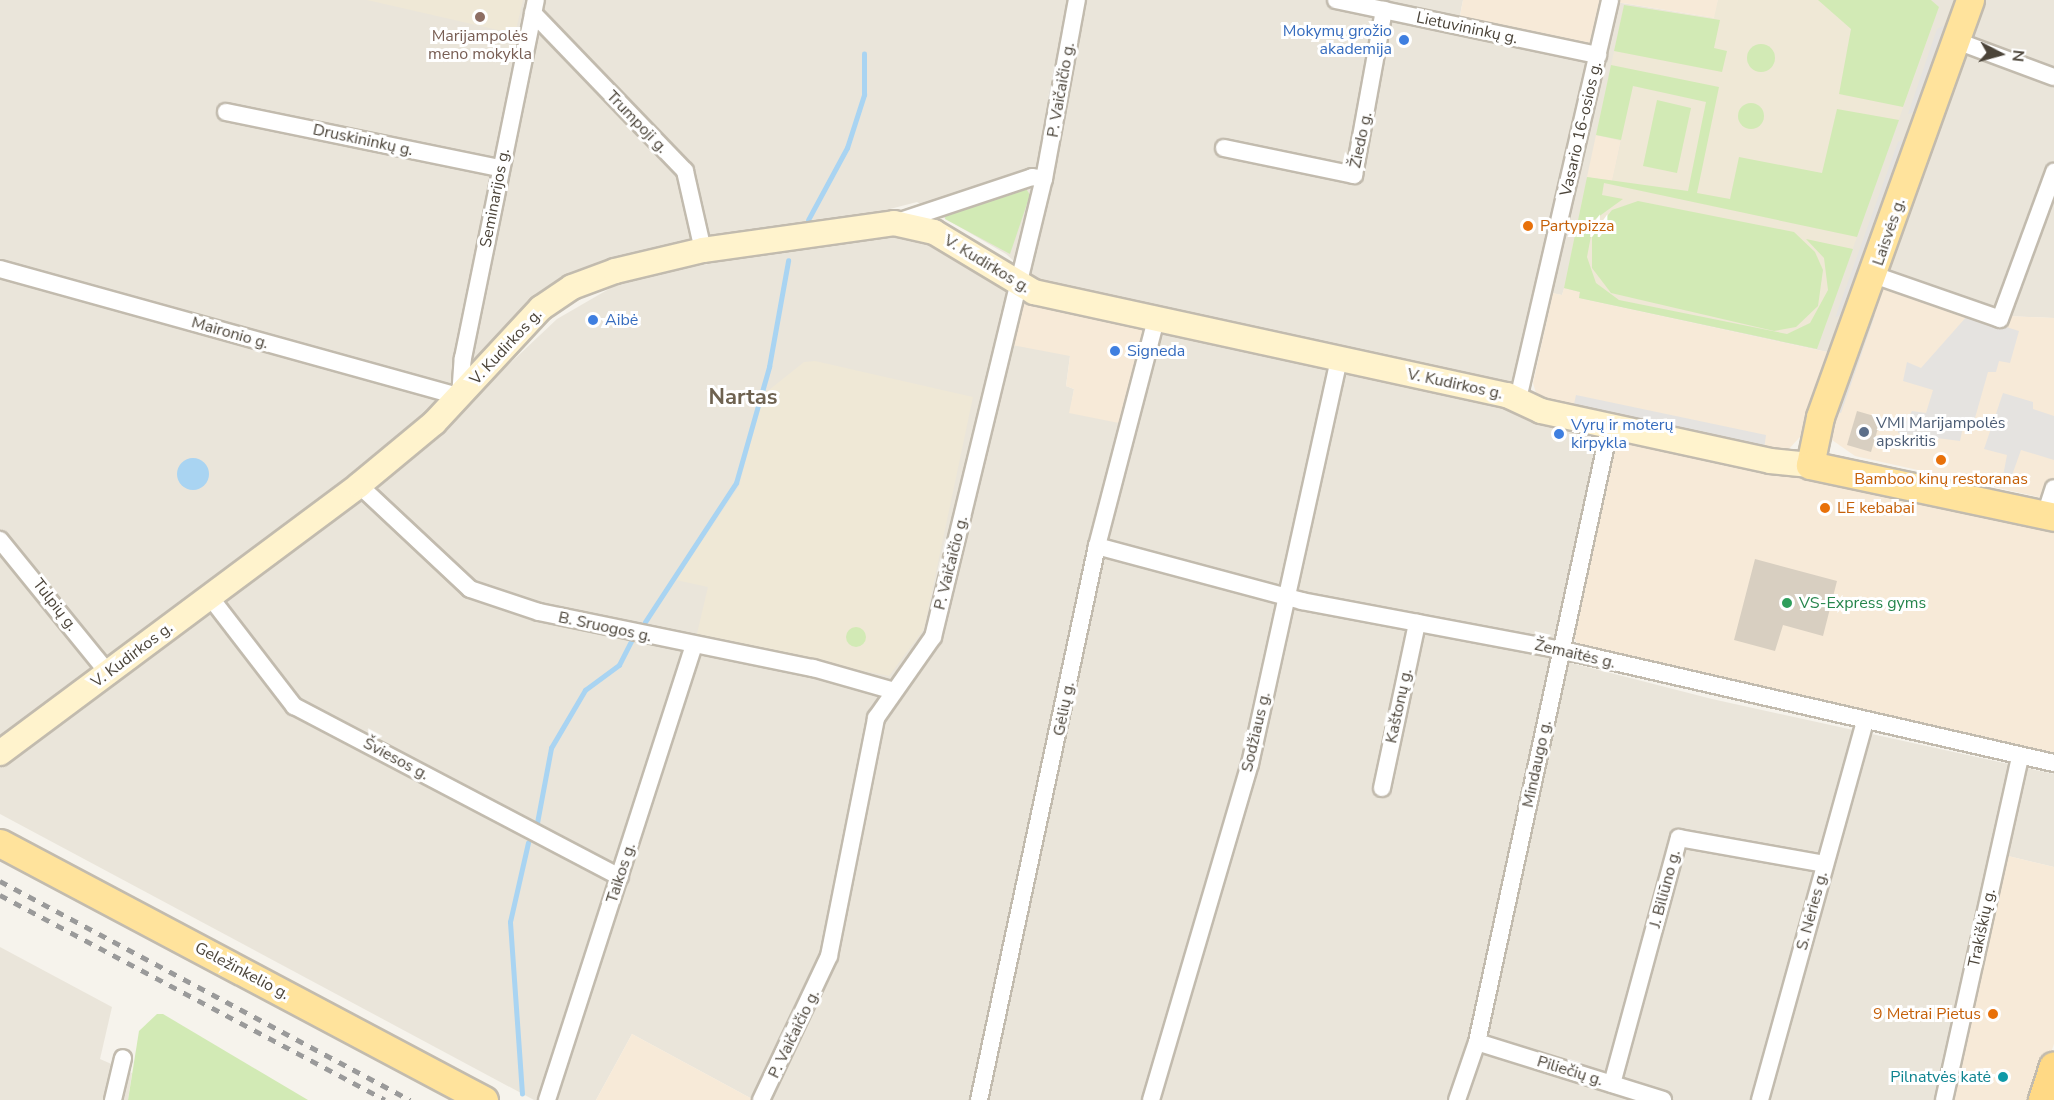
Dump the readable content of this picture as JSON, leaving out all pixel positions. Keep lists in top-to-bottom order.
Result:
{
  "streets": {
    "main road": ["Laisvės g.", "V. Kudirkos g.", "Geležinkelio g."],
    "street": [
      "Lietuvininkų g.",
      "P. Vaičaičio g.",
      "Trumpoji g.",
      "Vasario 16-osios g.",
      "Druskininkų g.",
      "Žiedo g.",
      "Seminarijos g.",
      "Maironio g.",
      "Tulpių g.",
      "B. Sruogos g.",
      "Žemaitės g.",
      "Kaštonų g.",
      "Gėlių g.",
      "Sodžiaus g.",
      "Šviesos g.",
      "Mindaugo g.",
      "Taikos g.",
      "J. Biliūno g.",
      "S. Nėries g.",
      "Trakiškių g.",
      "Piliečių g."
    ]
  },
  "crossings": [
    ["Lietuvininkų g.", "Vasario 16-osios g."],
    ["Lietuvininkų g.", "Žiedo g."],
    ["P. Vaičaičio g.", "V. Kudirkos g."],
    ["P. Vaičaičio g.", "B. Sruogos g."],
    ["Trumpoji g.", "Seminarijos g."],
    ["Trumpoji g.", "V. Kudirkos g."],
    ["Vasario 16-osios g.", "V. Kudirkos g."],
    ["Druskininkų g.", "Seminarijos g."],
    ["Seminarijos g.", "V. Kudirkos g."],
    ["Seminarijos g.", "Maironio g."],
    ["Laisvės g.", "V. Kudirkos g."],
    ["V. Kudirkos g.", "Maironio g."],
    ["V. Kudirkos g.", "Tulpių g."],
    ["V. Kudirkos g.", "B. Sruogos g."],
    ["V. Kudirkos g.", "Gėlių g."],
    ["V. Kudirkos g.", "Sodžiaus g."],
    ["V. Kudirkos g.", "Šviesos g."],
    ["V. Kudirkos g.", "Mindaugo g."],
    ["B. Sruogos g.", "Taikos g."],
    ["Žemaitės g.", "Kaštonų g."],
    ["Žemaitės g.", "Gėlių g."],
    ["Žemaitės g.", "Sodžiaus g."],
    ["Žemaitės g.", "Mindaugo g."],
    ["Žemaitės g.", "S. Nėries g."],
    ["Žemaitės g.", "Trakiškių g."],
    ["Šviesos g.", "Taikos g."],
    ["Mindaugo g.", "Piliečių g."],
    ["J. Biliūno g.", "S. Nėries g."],
    ["J. Biliūno g.", "Piliečių g."]
  ],
  "districts": ["Nartas"],
  "places": [
    "Marijampolės meno mokykla",
    "Mokymų grožio akademija",
    "Partypizza",
    "Aibė",
    "Signeda",
    "VMI Marijampolės apskritis",
    "Vyrų ir moterų kirpykla",
    "Bamboo kinų restoranas",
    "LE kebabai",
    "VS-Express gyms",
    "9 Metrai Pietus",
    "Pilnatvės katė"
  ],
  "north": "right"
}
